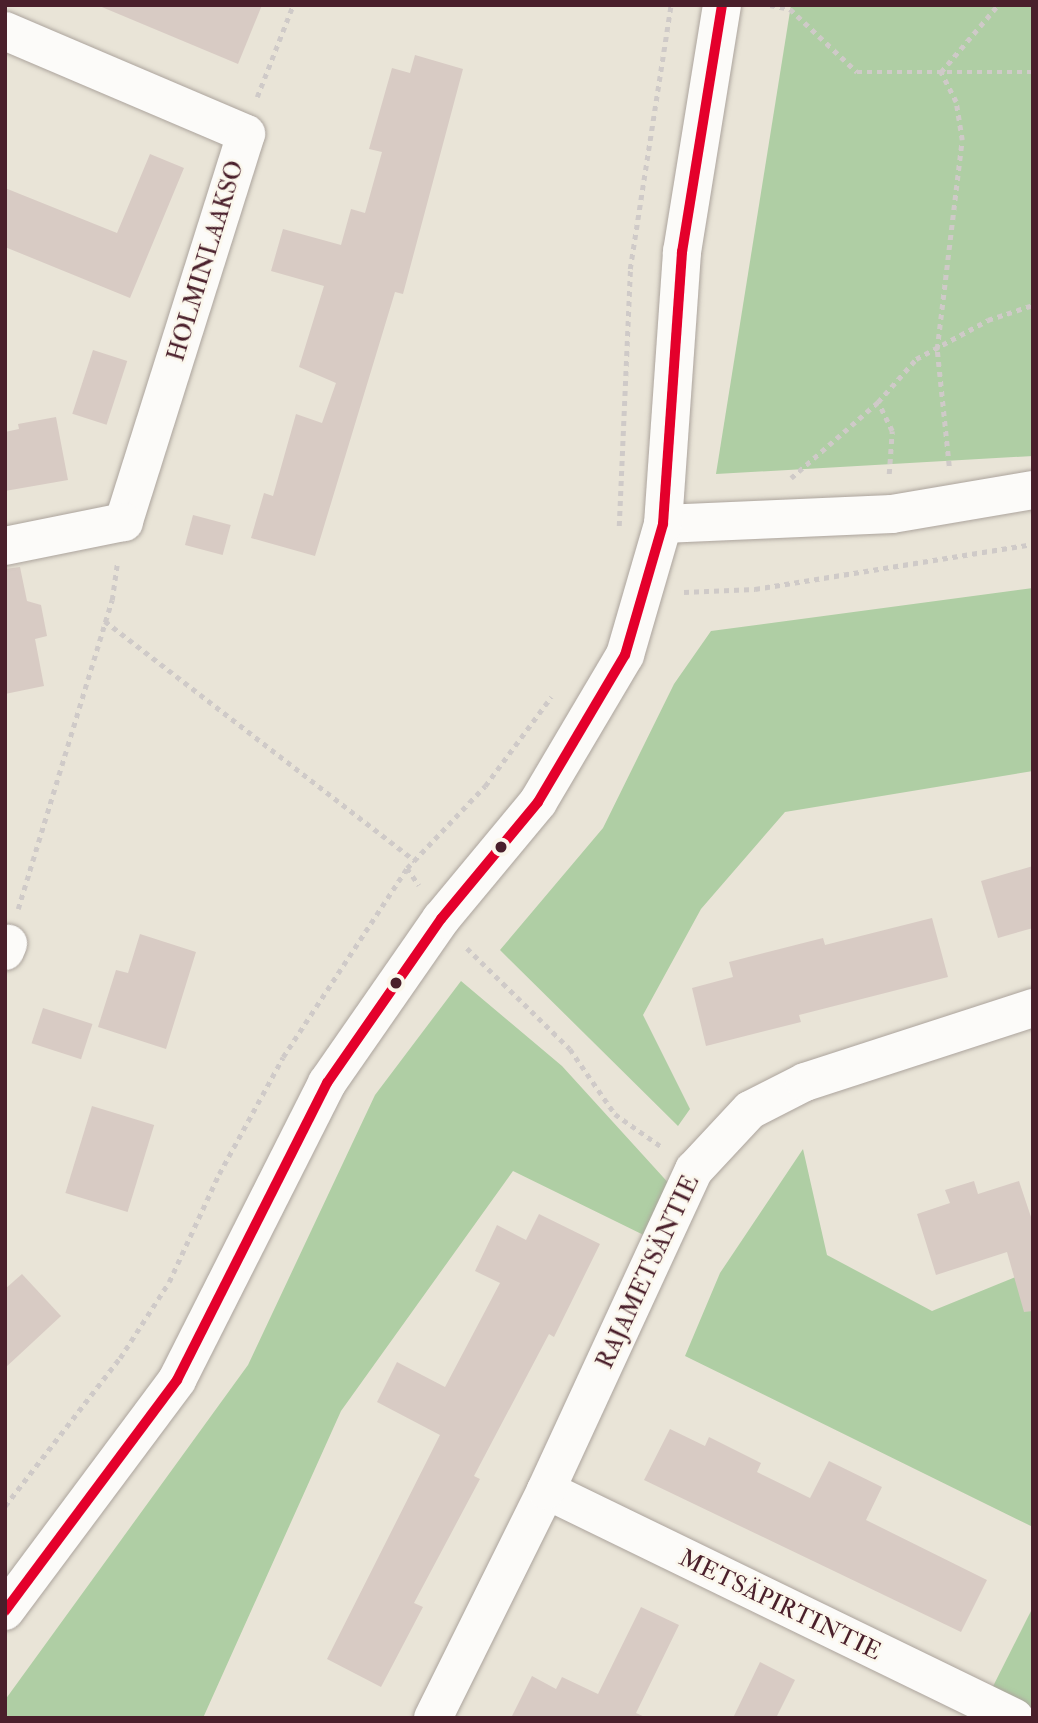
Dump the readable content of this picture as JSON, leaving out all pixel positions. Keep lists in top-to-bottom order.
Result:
{
  "streets": {
    "street": ["HOLMINLAAKSO", "RAJAMETSÄNTIE", "METSÄPIRTINTIE"]
  },
  "crossings": [
    ["RAJAMETSÄNTIE", "METSÄPIRTINTIE"]
  ]
}
